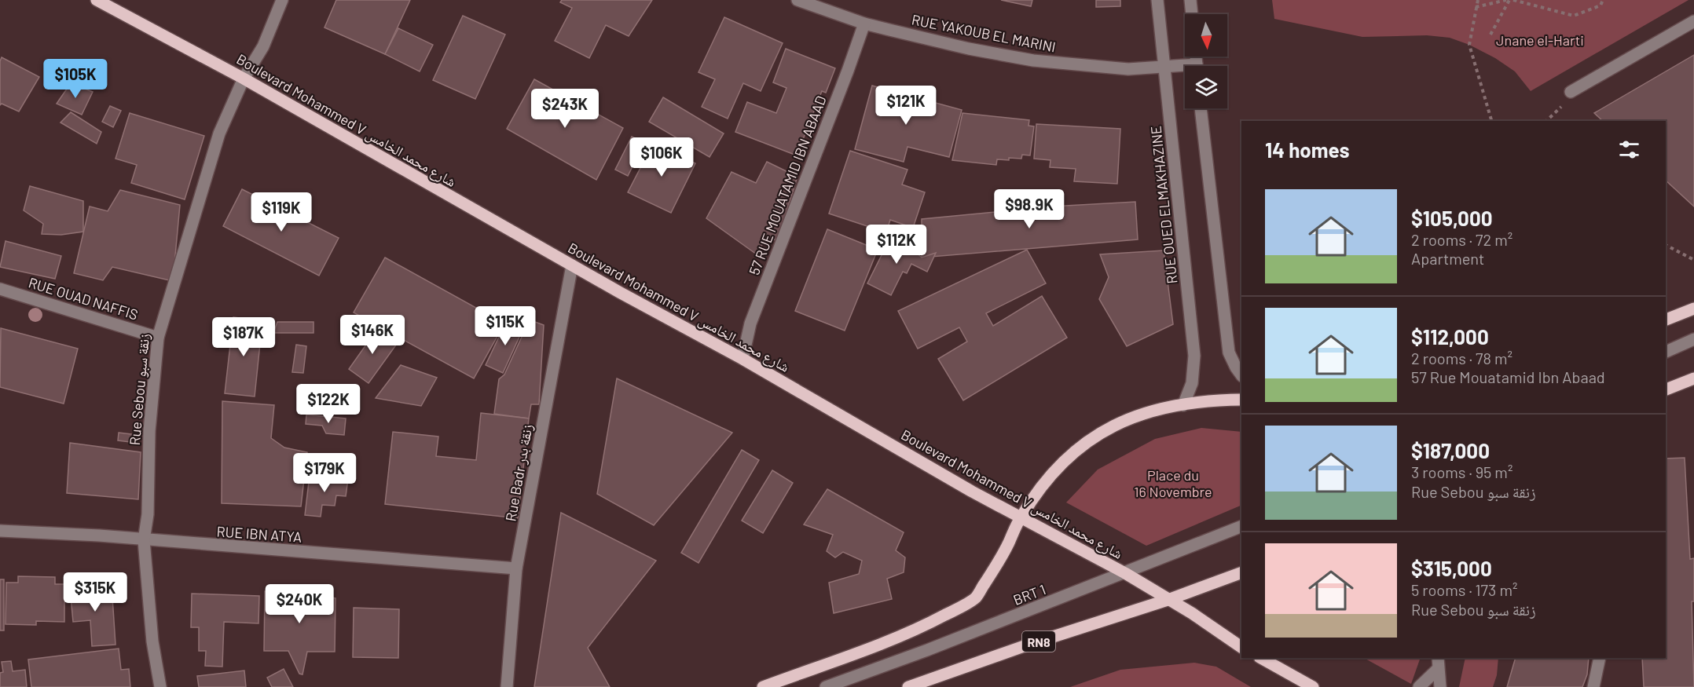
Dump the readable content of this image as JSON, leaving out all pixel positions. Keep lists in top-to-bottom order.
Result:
{
  "streets": {
    "main road": ["Boulevard Mohammed V شارع محمد الخامس", "RN8"],
    "street": [
      "RUE YAKOUB EL MARINI",
      "57 RUE MOUATAMID IBN ABAAD",
      "RUE OUED ELMAKHAZINE",
      "RUE OUAD NAFFIS",
      "Rue Sebou زنقة سبو",
      "Rue Badr زنقة بدر",
      "RUE IBN ATYA",
      "BRT 1"
    ]
  },
  "crossings": [
    ["RUE YAKOUB EL MARINI", "57 RUE MOUATAMID IBN ABAAD"],
    ["RUE YAKOUB EL MARINI", "RUE OUED ELMAKHAZINE"],
    ["Boulevard Mohammed V شارع محمد الخامس", "57 RUE MOUATAMID IBN ABAAD"],
    ["Boulevard Mohammed V شارع محمد الخامس", "Rue Sebou زنقة سبو"],
    ["Boulevard Mohammed V شارع محمد الخامس", "Rue Badr زنقة بدر"],
    ["Boulevard Mohammed V شارع محمد الخامس", "BRT 1"],
    ["Boulevard Mohammed V شارع محمد الخامس", "RN8"],
    ["RUE OUAD NAFFIS", "Rue Sebou زنقة سبو"],
    ["Rue Sebou زنقة سبو", "RUE IBN ATYA"],
    ["Rue Badr زنقة بدر", "RUE IBN ATYA"]
  ],
  "parks": ["Jnane el-Harti", "Place du 16 Novembre"],
  "north": "bottom",
  "page": {
    "price": [
      "$105K",
      "$121K",
      "$243K",
      "$106K",
      "$98.9K",
      "$119K",
      "$112K",
      "$115K",
      "$146K",
      "$187K",
      "$122K",
      "$179K",
      "$315K",
      "$240K"
    ],
    "heading": "14 homes",
    "list": [
      {
        "name": "$105,000",
        "note": "2 rooms · 72 m² · Apartment"
      },
      {
        "name": "$112,000",
        "note": "2 rooms · 78 m² · 57 Rue Mouatamid Ibn Abaad"
      },
      {
        "name": "$187,000",
        "note": "3 rooms · 95 m² · Rue Sebou زنقة سبو"
      },
      {
        "name": "$315,000",
        "note": "5 rooms · 173 m² · Rue Sebou زنقة سبو"
      }
    ]
  }
}
